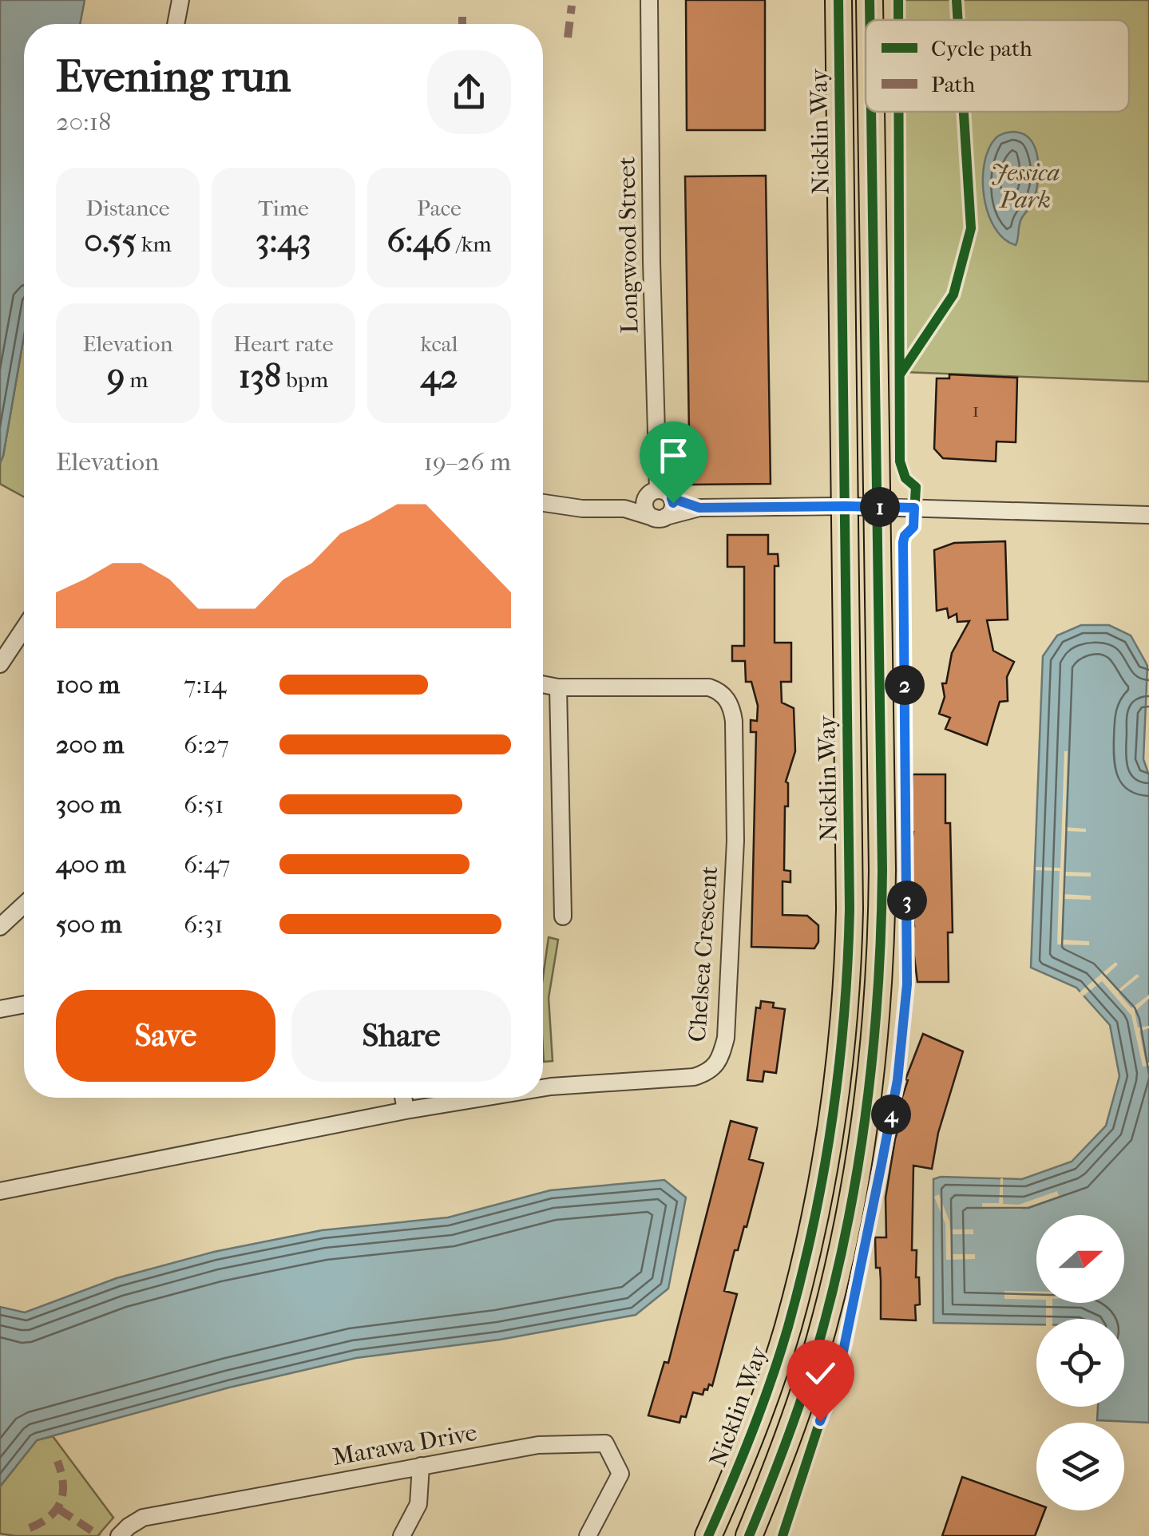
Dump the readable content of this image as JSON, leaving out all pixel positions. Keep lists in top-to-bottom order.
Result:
{
  "streets": {
    "highway": ["Nicklin Way"],
    "street": ["Longwood Street", "Chelsea Crescent", "Marawa Drive"]
  },
  "parks": ["Jessica Park"],
  "house_numbers": ["1"],
  "legend": ["Cycle path", "Path"],
  "north": "right",
  "page": {
    "heading": ["Evening run", "20:18"],
    "stats": [
      ["Distance", "0.55 km"],
      ["Time", "3:43"],
      ["Pace", "6:46 /km"],
      ["Elevation", "9 m"],
      ["Heart rate", "138 bpm"],
      ["kcal", "42"]
    ],
    "chart": ["Elevation", "19–26 m"],
    "pins": [
      "1",
      "2",
      "3",
      "4"
    ],
    "list": [
      {
        "name": "100 m",
        "note": "7:14"
      },
      {
        "name": "200 m",
        "note": "6:27"
      },
      {
        "name": "300 m",
        "note": "6:51"
      },
      {
        "name": "400 m",
        "note": "6:47"
      },
      {
        "name": "500 m",
        "note": "6:31"
      }
    ],
    "buttons": ["Save", "Share"]
  }
}
